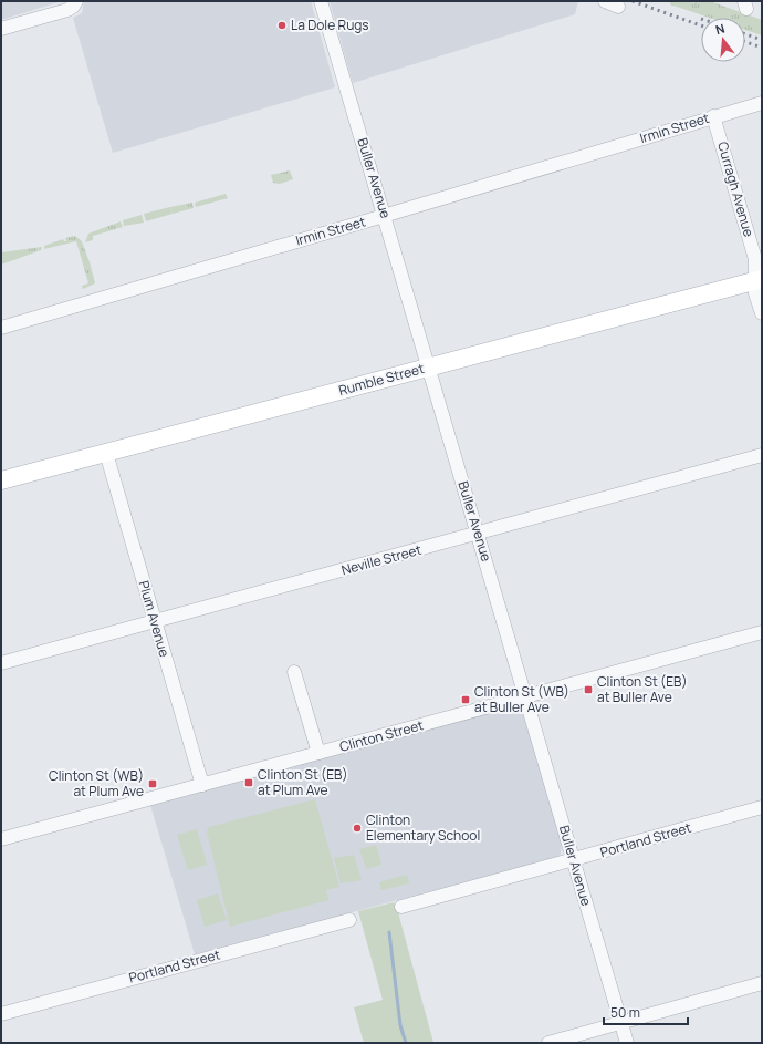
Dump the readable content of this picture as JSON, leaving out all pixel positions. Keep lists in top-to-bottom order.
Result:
{
  "streets": {
    "street": [
      "Irmin Street",
      "Buller Avenue",
      "Curragh Avenue",
      "Rumble Street",
      "Neville Street",
      "Plum Avenue",
      "Clinton Street",
      "Portland Street"
    ]
  },
  "crossings": [
    ["Irmin Street", "Buller Avenue"],
    ["Irmin Street", "Curragh Avenue"],
    ["Buller Avenue", "Rumble Street"],
    ["Buller Avenue", "Neville Street"],
    ["Buller Avenue", "Clinton Street"],
    ["Buller Avenue", "Portland Street"],
    ["Curragh Avenue", "Rumble Street"],
    ["Rumble Street", "Plum Avenue"],
    ["Neville Street", "Plum Avenue"],
    ["Plum Avenue", "Clinton Street"]
  ],
  "places": {
    "other": ["La Dole Rugs", "Clinton Elementary School"],
    "transit": [
      "Clinton St (EB) at Buller Ave",
      "Clinton St (WB) at Buller Ave",
      "Clinton St (EB) at Plum Ave",
      "Clinton St (WB) at Plum Ave"
    ]
  },
  "scale_bar": "50 m",
  "north": "top"
}
